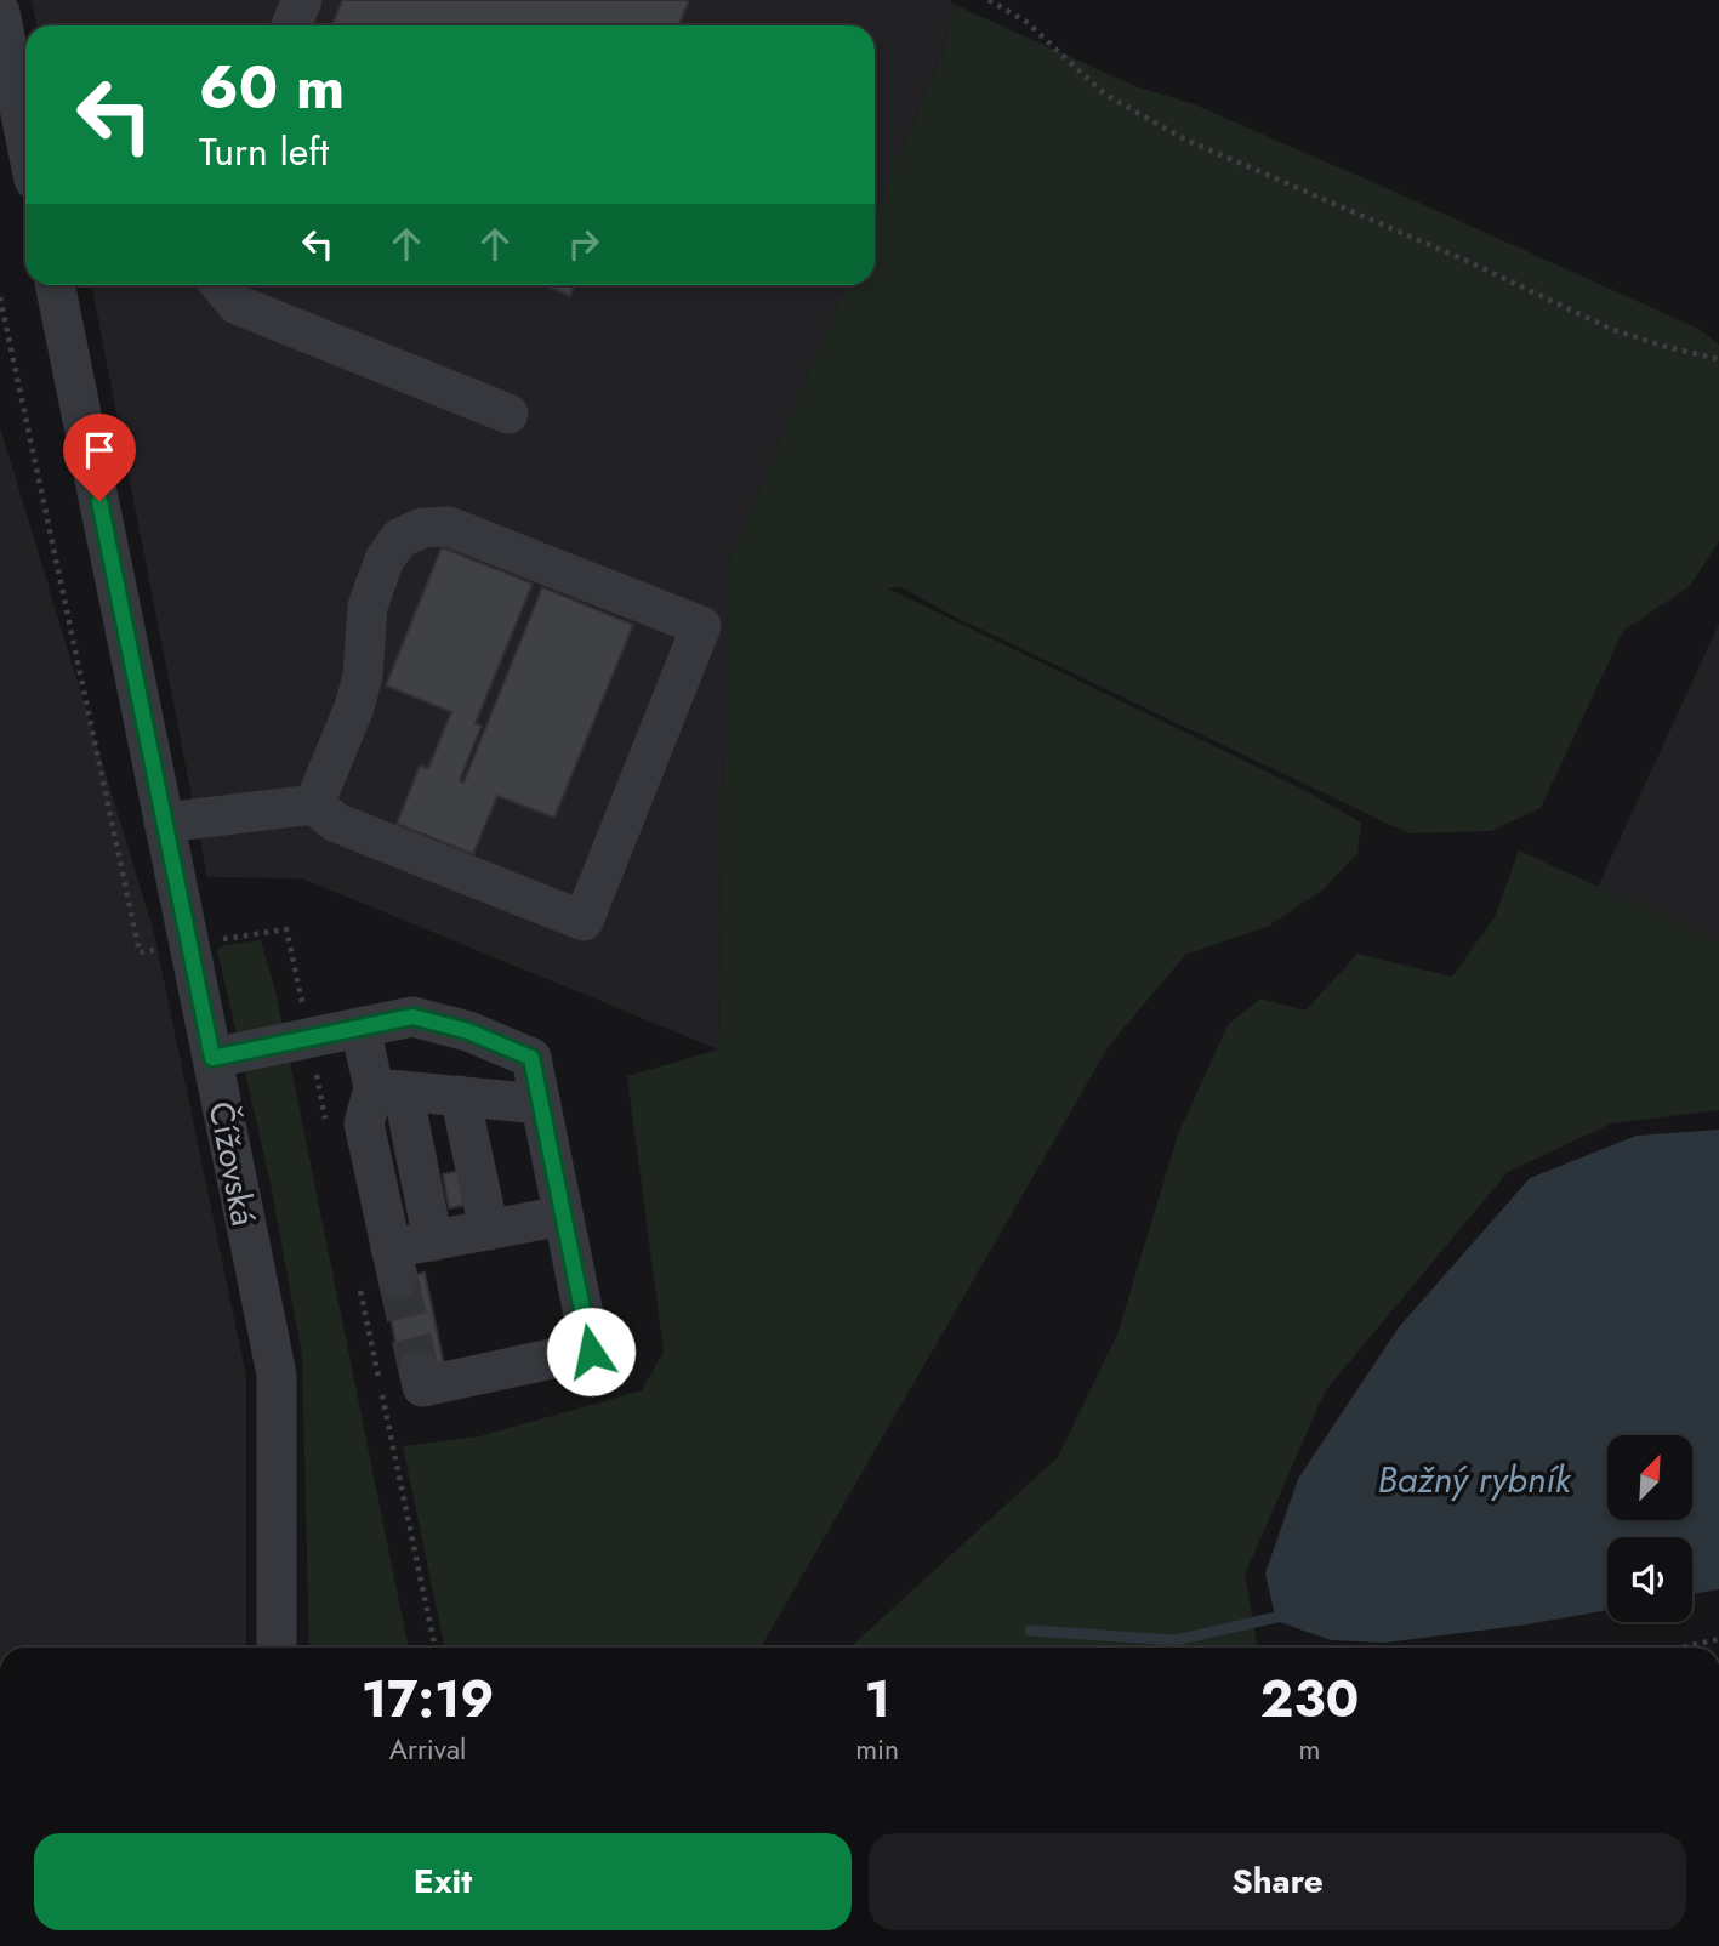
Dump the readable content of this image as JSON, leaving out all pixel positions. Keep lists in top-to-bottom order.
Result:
{
  "streets": {
    "street": ["Čížovská"]
  },
  "water": ["Bažný rybník"],
  "north": "top right",
  "page": {
    "turn": ["60 m", "Turn left"],
    "eta": [
      "17:19",
      "Arrival",
      "1",
      "min",
      "230",
      "m"
    ],
    "buttons": ["Exit", "Share"]
  }
}
